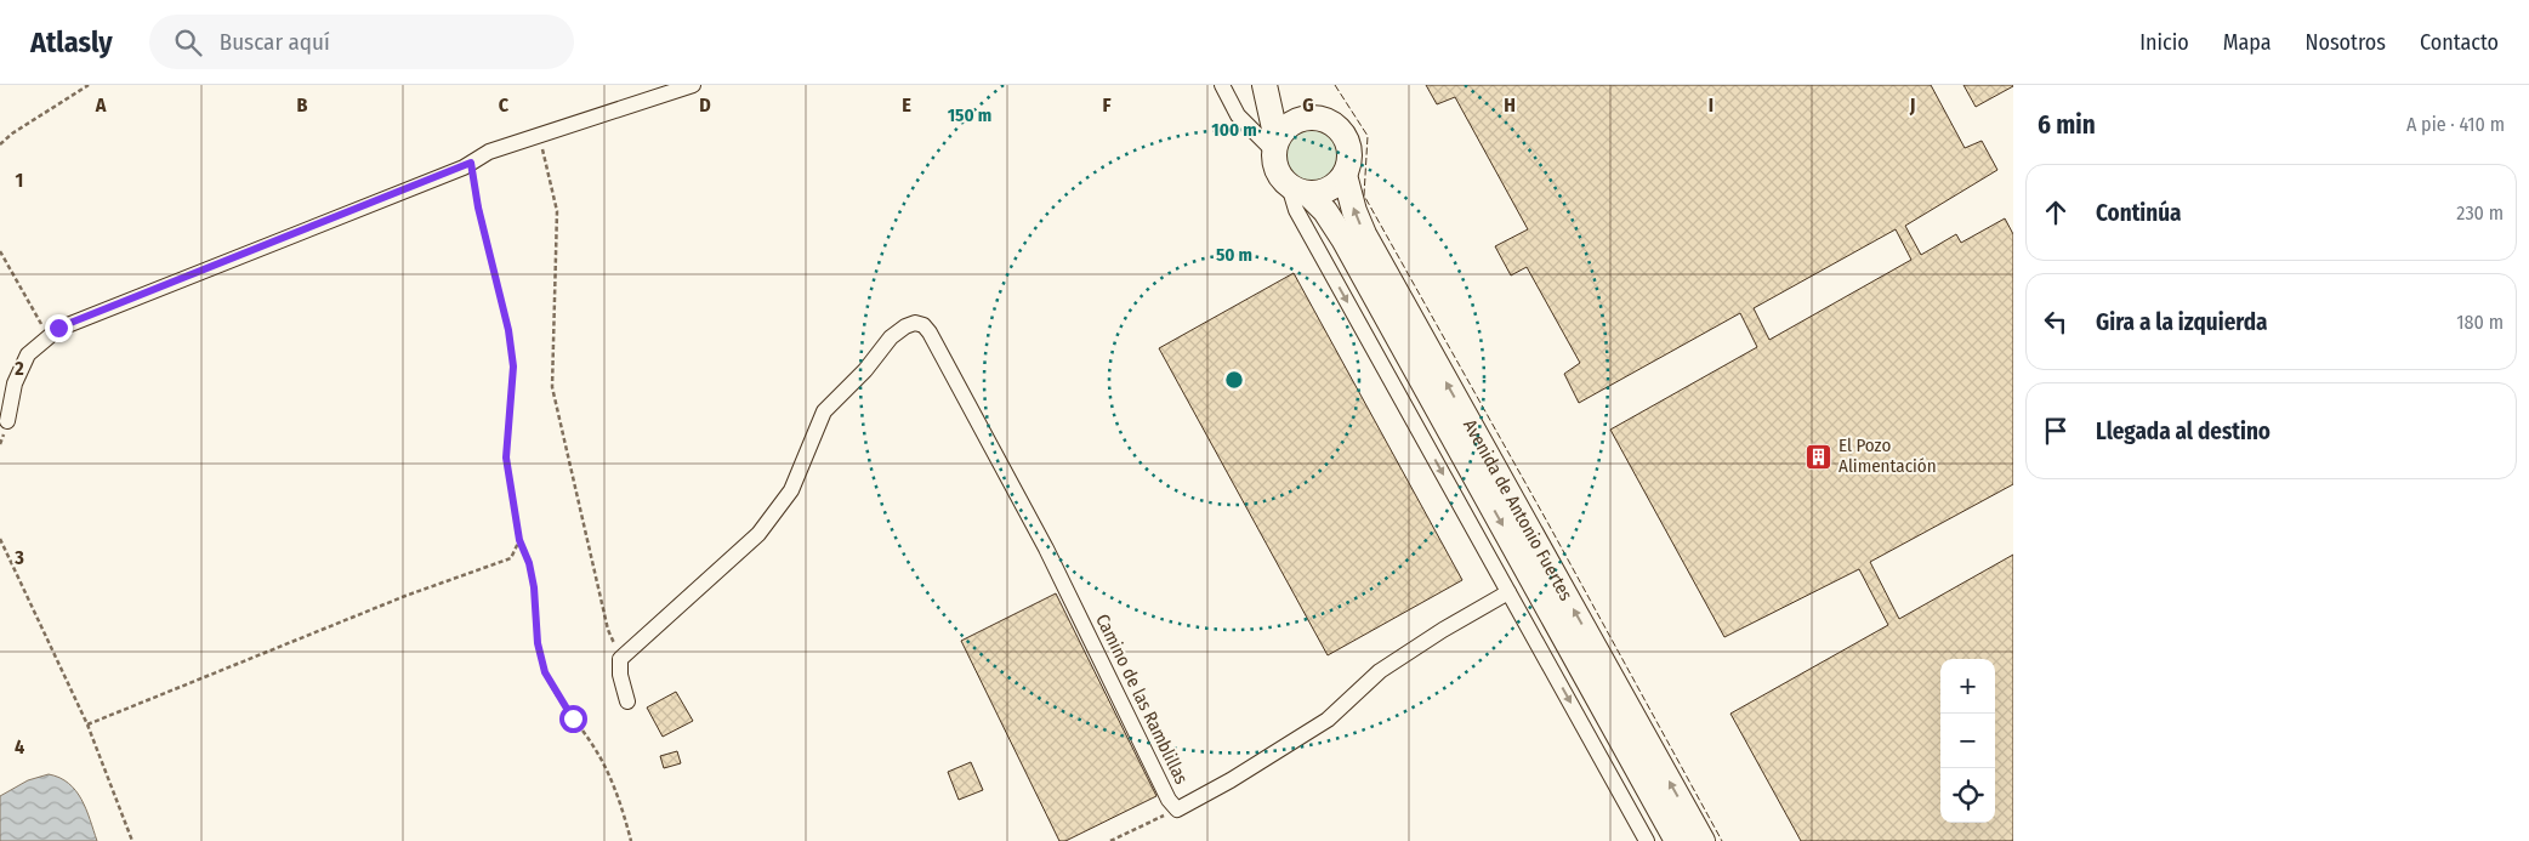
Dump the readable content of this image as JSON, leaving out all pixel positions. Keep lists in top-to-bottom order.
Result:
{
  "streets": {
    "main road": ["Avenida de Antonio Fuertes"],
    "street": ["Camino de las Ramblillas"]
  },
  "places": {
    "building": ["El Pozo Alimentación"]
  },
  "page": {
    "header": "Atlasly",
    "search": "Buscar aquí",
    "nav": [
      "Inicio",
      "Mapa",
      "Nosotros",
      "Contacto"
    ],
    "heading": ["6 min", "A pie · 410 m"],
    "list": [
      ["Continúa", "230 m"],
      ["Gira a la izquierda", "180 m"],
      "Llegada al destino"
    ],
    "map_buttons": ["+", "−"]
  },
  "grid": {
    "columns": [
      "A",
      "B",
      "C",
      "D",
      "E",
      "F",
      "G",
      "H",
      "I",
      "J"
    ],
    "rows": [
      "1",
      "2",
      "3",
      "4"
    ]
  },
  "rings": ["150 m", "100 m", "50 m"]
}
